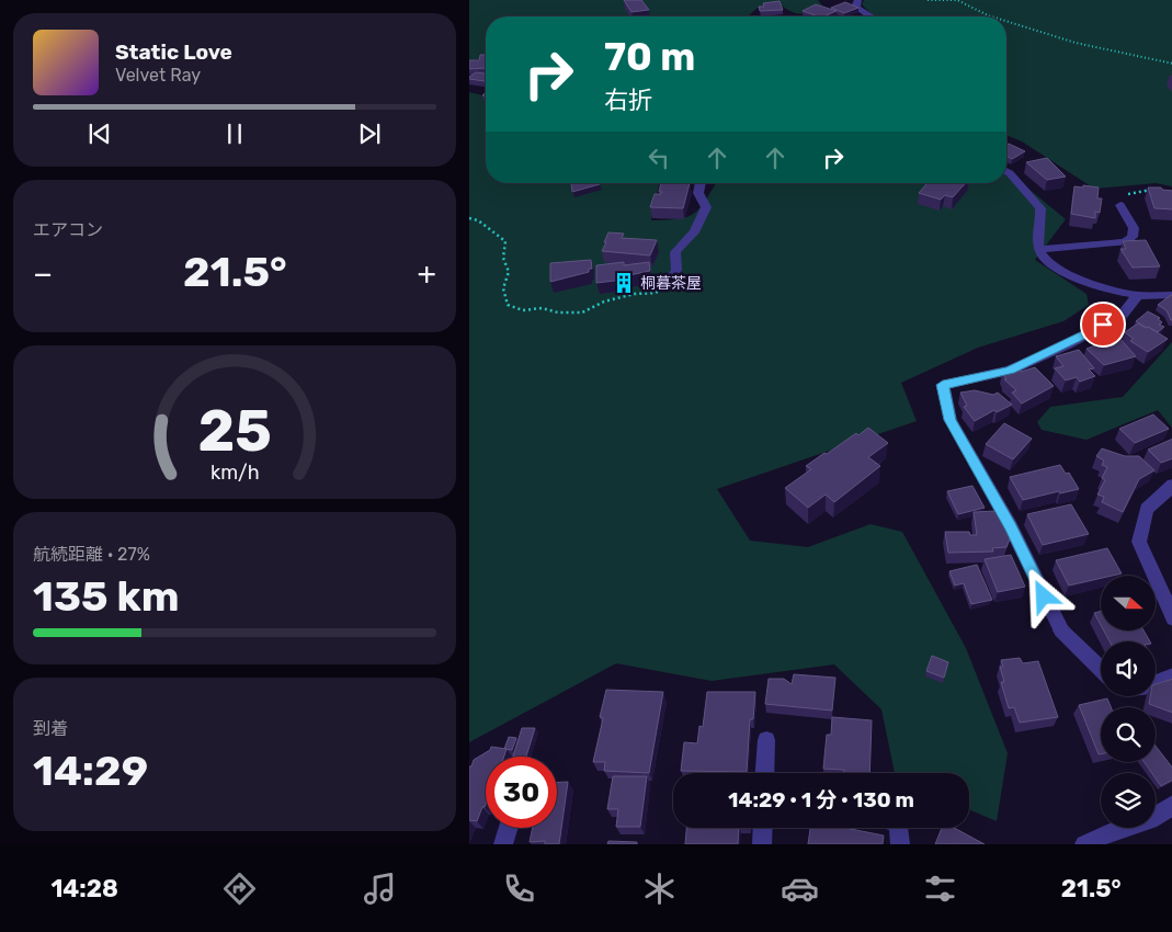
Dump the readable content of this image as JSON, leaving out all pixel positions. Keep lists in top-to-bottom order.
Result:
{
  "places": {
    "building": ["桐暮茶屋"]
  },
  "north": "right",
  "page": {
    "turn": ["70 m", "右折"],
    "song": ["Static Love", "Velvet Ray"],
    "tile": [
      "エアコン",
      ["航続距離 · 27%", "135 km"],
      ["到着", "14:29"]
    ],
    "heat": ["−", "21.5°", "+"],
    "limit": "30",
    "trip": "14:29 · 1 分 · 130 m",
    "tabs": ["14:28", "21.5°"],
    "gauge": ["25", "km/h"]
  }
}
